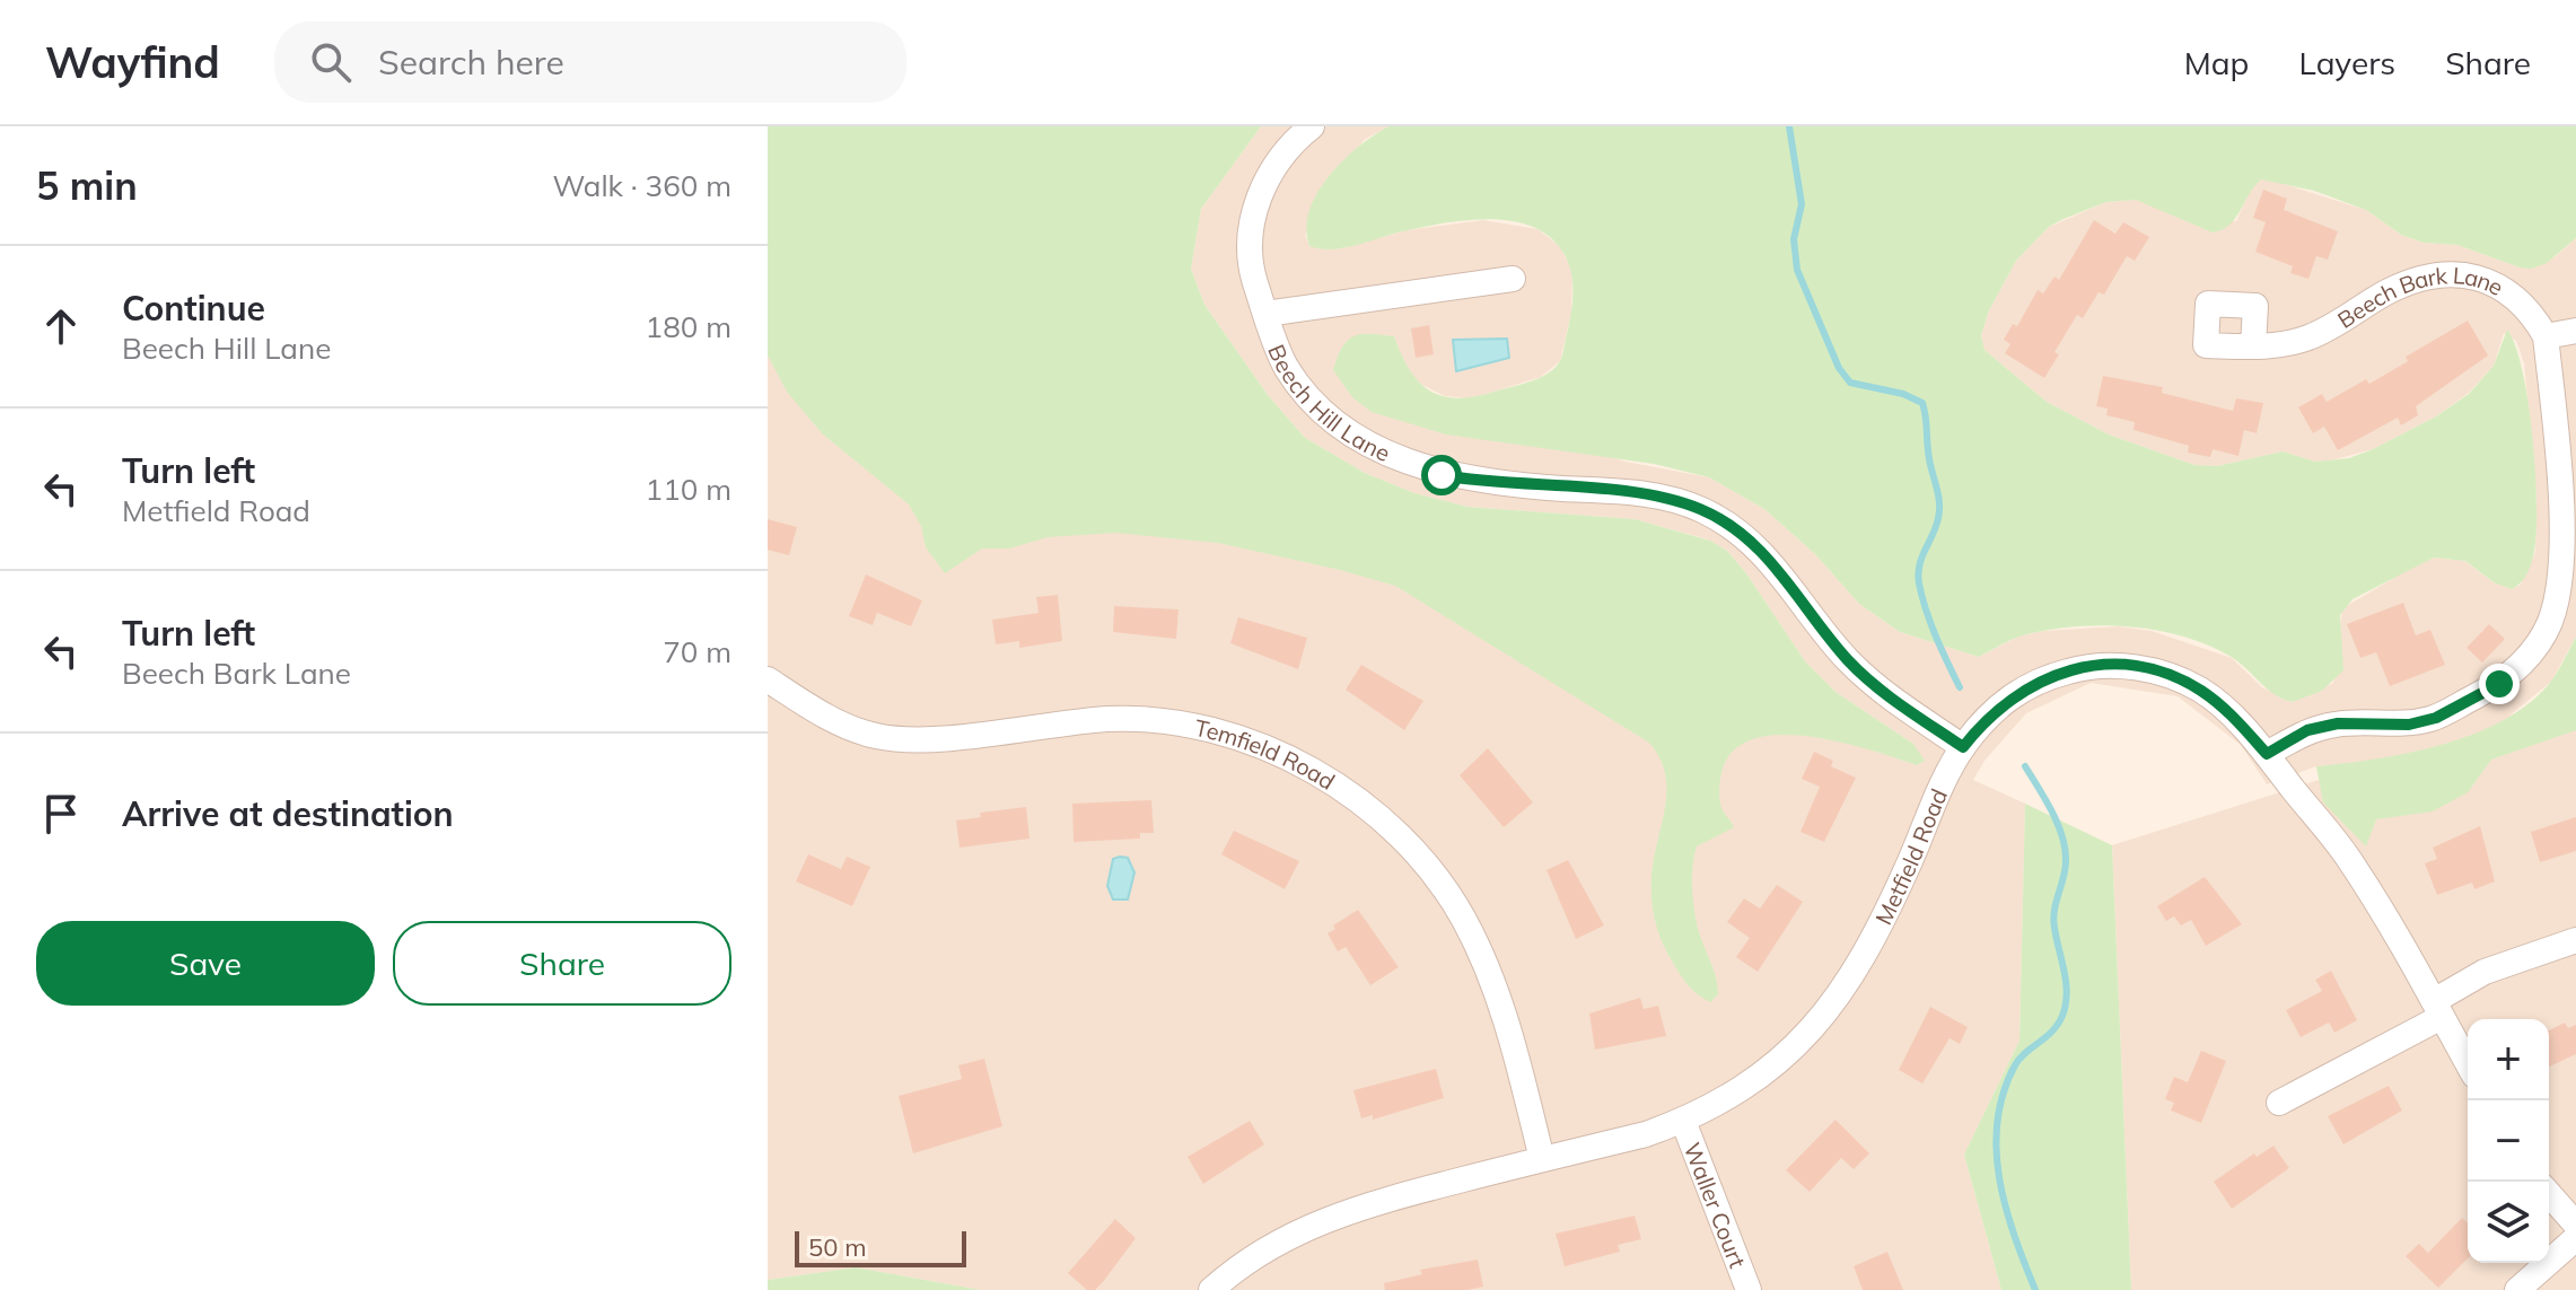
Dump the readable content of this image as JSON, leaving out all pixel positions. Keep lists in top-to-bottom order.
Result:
{
  "streets": {
    "street": [
      "Beech Bark Lane",
      "Beech Hill Lane",
      "Temfield Road",
      "Metfield Road",
      "Waller Court"
    ]
  },
  "crossings": [
    ["Beech Hill Lane", "Metfield Road"],
    ["Temfield Road", "Metfield Road"],
    ["Metfield Road", "Waller Court"]
  ],
  "scale_bar": "50 m",
  "page": {
    "header": "Wayfind",
    "search": "Search here",
    "nav": ["Map", "Layers", "Share"],
    "heading": ["5 min", "Walk · 360 m"],
    "list": [
      ["Continue", "Beech Hill Lane", "180 m"],
      ["Turn left", "Metfield Road", "110 m"],
      ["Turn left", "Beech Bark Lane", "70 m"],
      "Arrive at destination"
    ],
    "buttons": ["Save", "Share"],
    "map_buttons": ["+", "−"],
    "scale": "50 m"
  }
}
